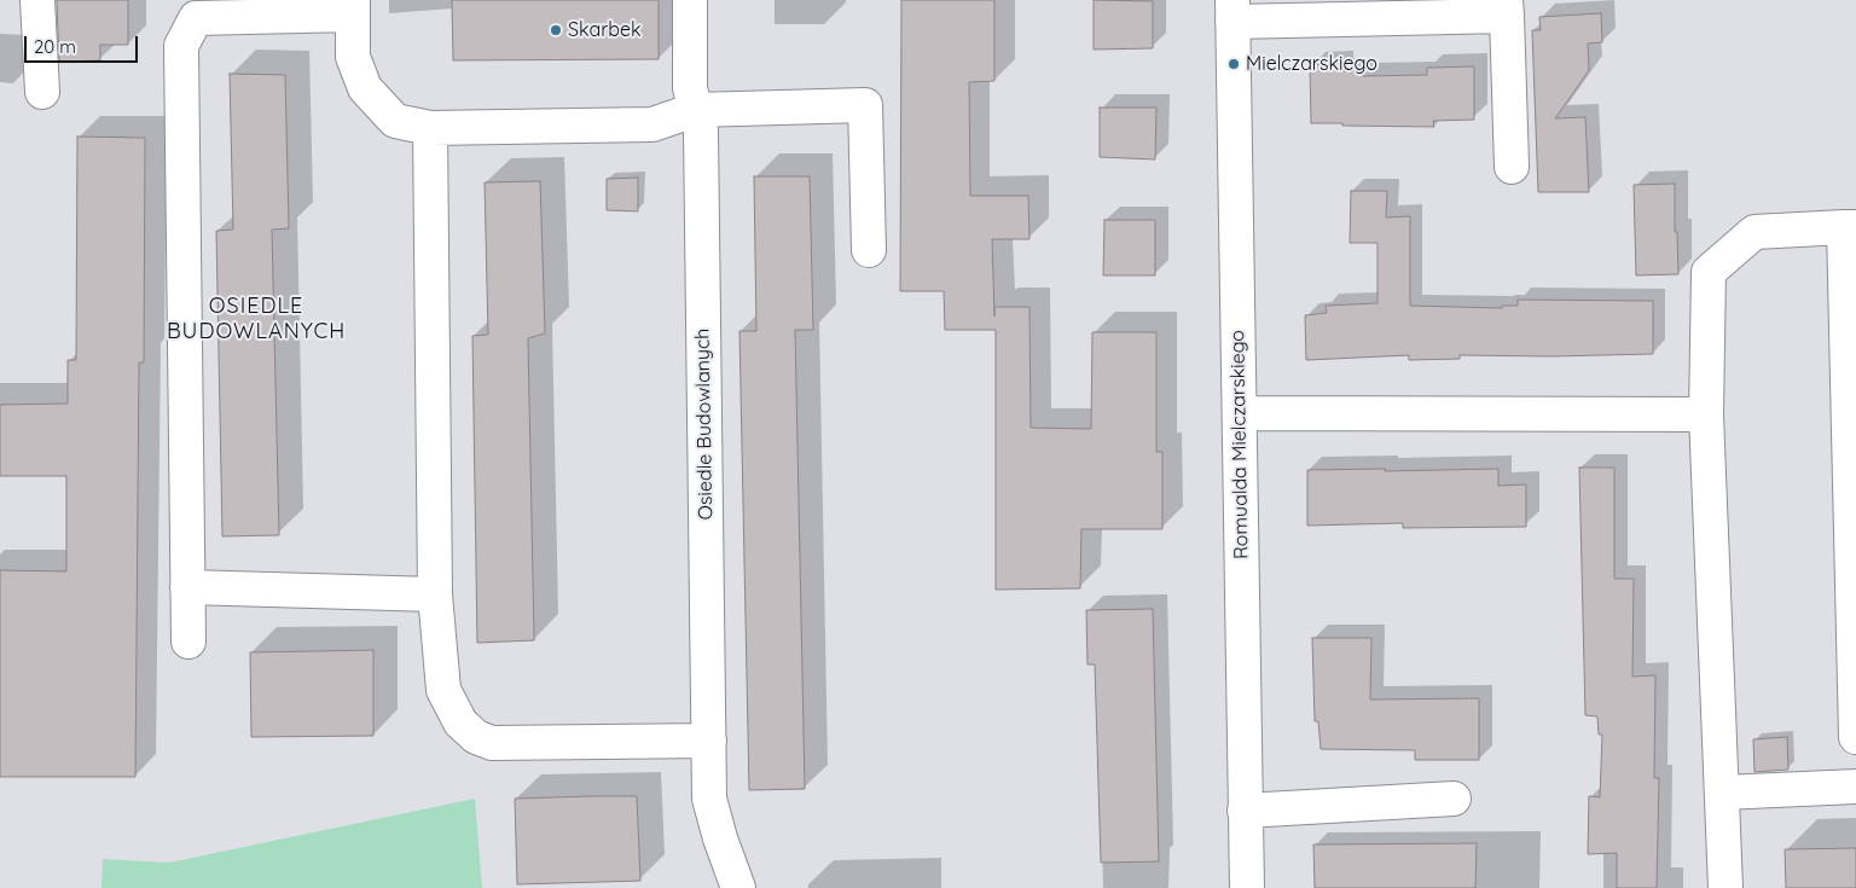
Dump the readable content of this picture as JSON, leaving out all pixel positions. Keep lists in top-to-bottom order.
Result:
{
  "streets": {
    "street": ["Osiedle Budowlanych", "Romualda Mielczarskiego"]
  },
  "districts": ["OSIEDLE BUDOWLANYCH"],
  "places": ["Skarbek", "Mielczarskiego"],
  "scale_bar": "20 m"
}
